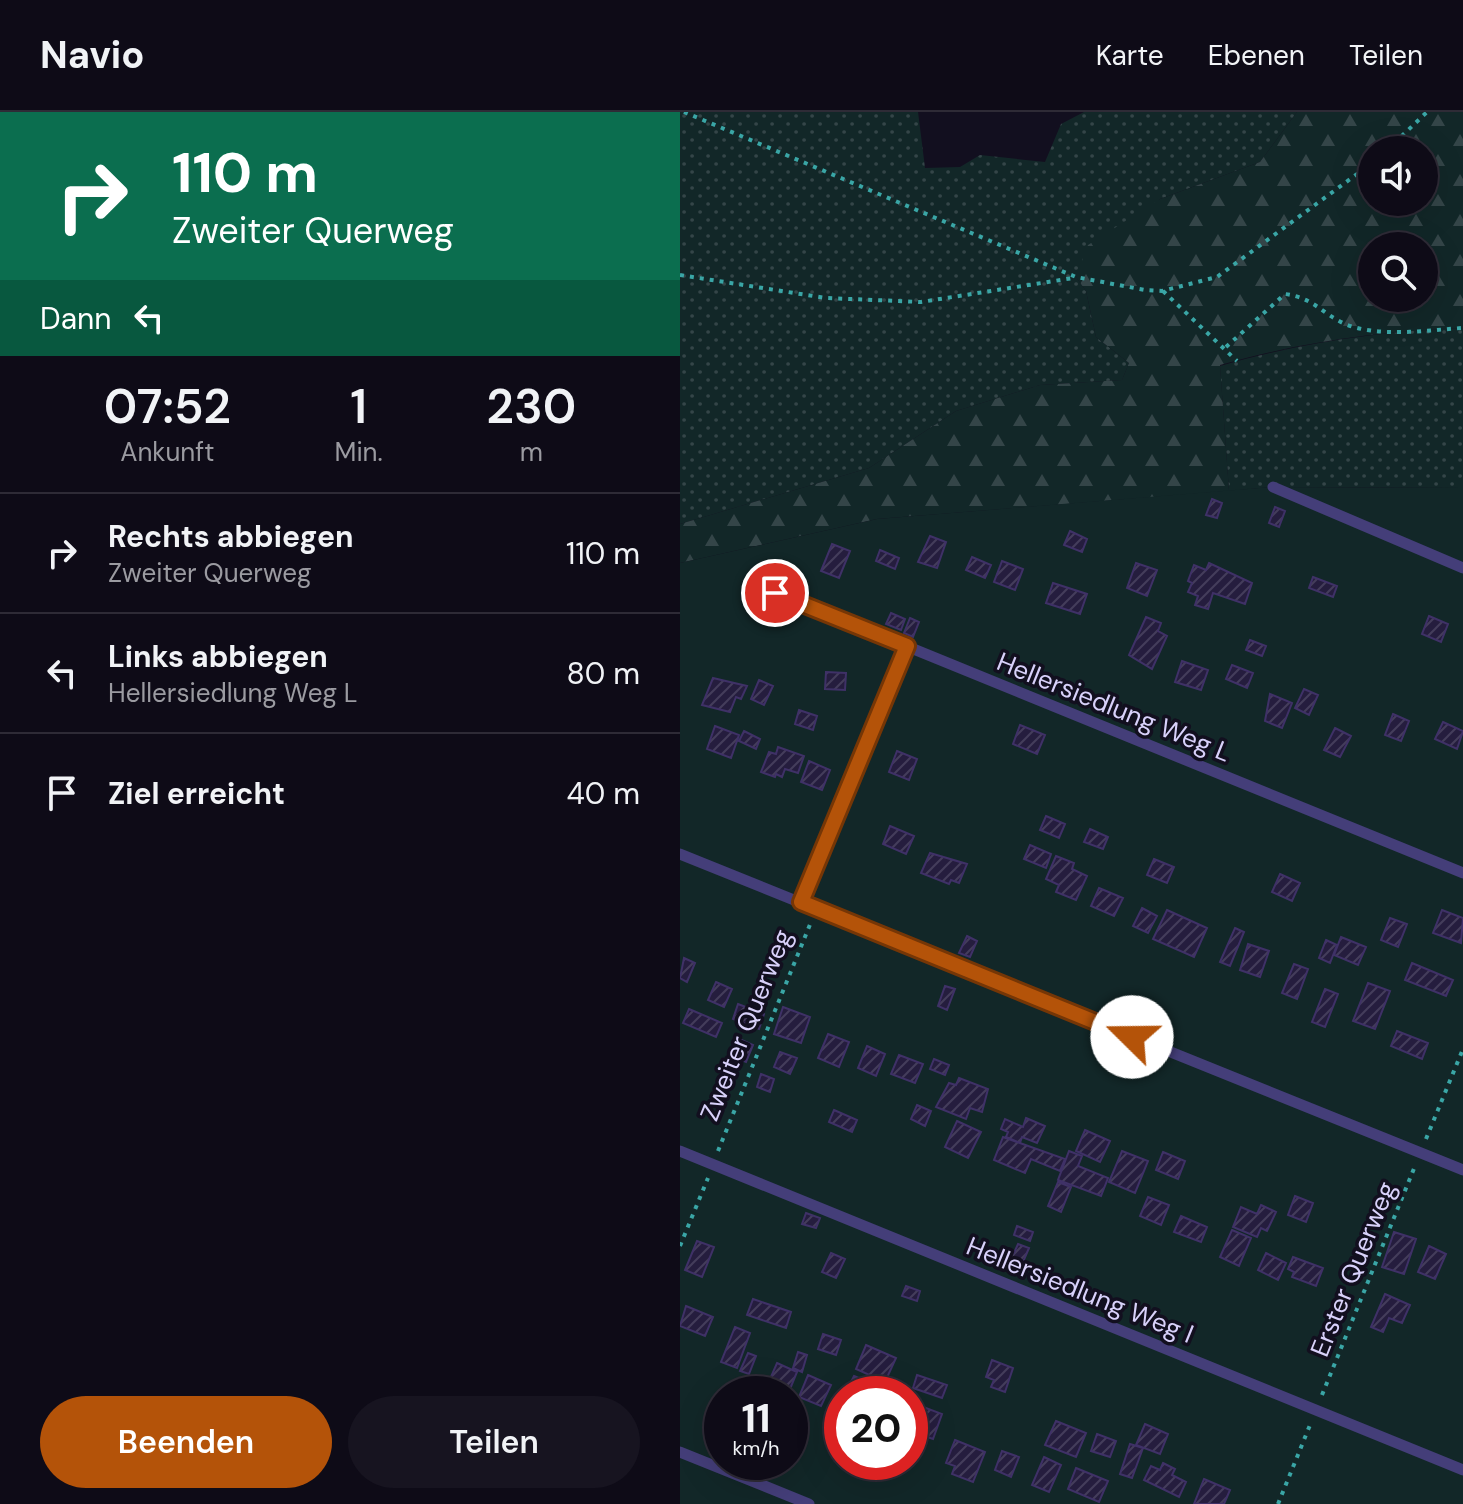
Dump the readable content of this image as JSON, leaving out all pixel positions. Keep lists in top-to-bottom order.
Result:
{
  "streets": {
    "lane": ["Hellersiedlung Weg L", "Zweiter Querweg", "Hellersiedlung Weg I"],
    "path": ["Erster Querweg"]
  },
  "crossings": [
    ["Hellersiedlung Weg L", "Zweiter Querweg"],
    ["Zweiter Querweg", "Hellersiedlung Weg I"],
    ["Erster Querweg", "Hellersiedlung Weg I"]
  ],
  "page": {
    "header": "Navio",
    "nav": ["Karte", "Ebenen", "Teilen"],
    "turn": ["110 m", "Zweiter Querweg"],
    "then": "Dann",
    "eta": [
      "07:52",
      "Ankunft",
      "1",
      "Min.",
      "230",
      "m"
    ],
    "list": [
      {
        "name": "Rechts abbiegen",
        "note": "Zweiter Querweg",
        "value": "110 m"
      },
      {
        "name": "Links abbiegen",
        "note": "Hellersiedlung Weg L",
        "value": "80 m"
      },
      {
        "name": "Ziel erreicht",
        "value": "40 m"
      }
    ],
    "speed": "11 km/h",
    "limit": "20",
    "buttons": ["Beenden", "Teilen"]
  }
}
